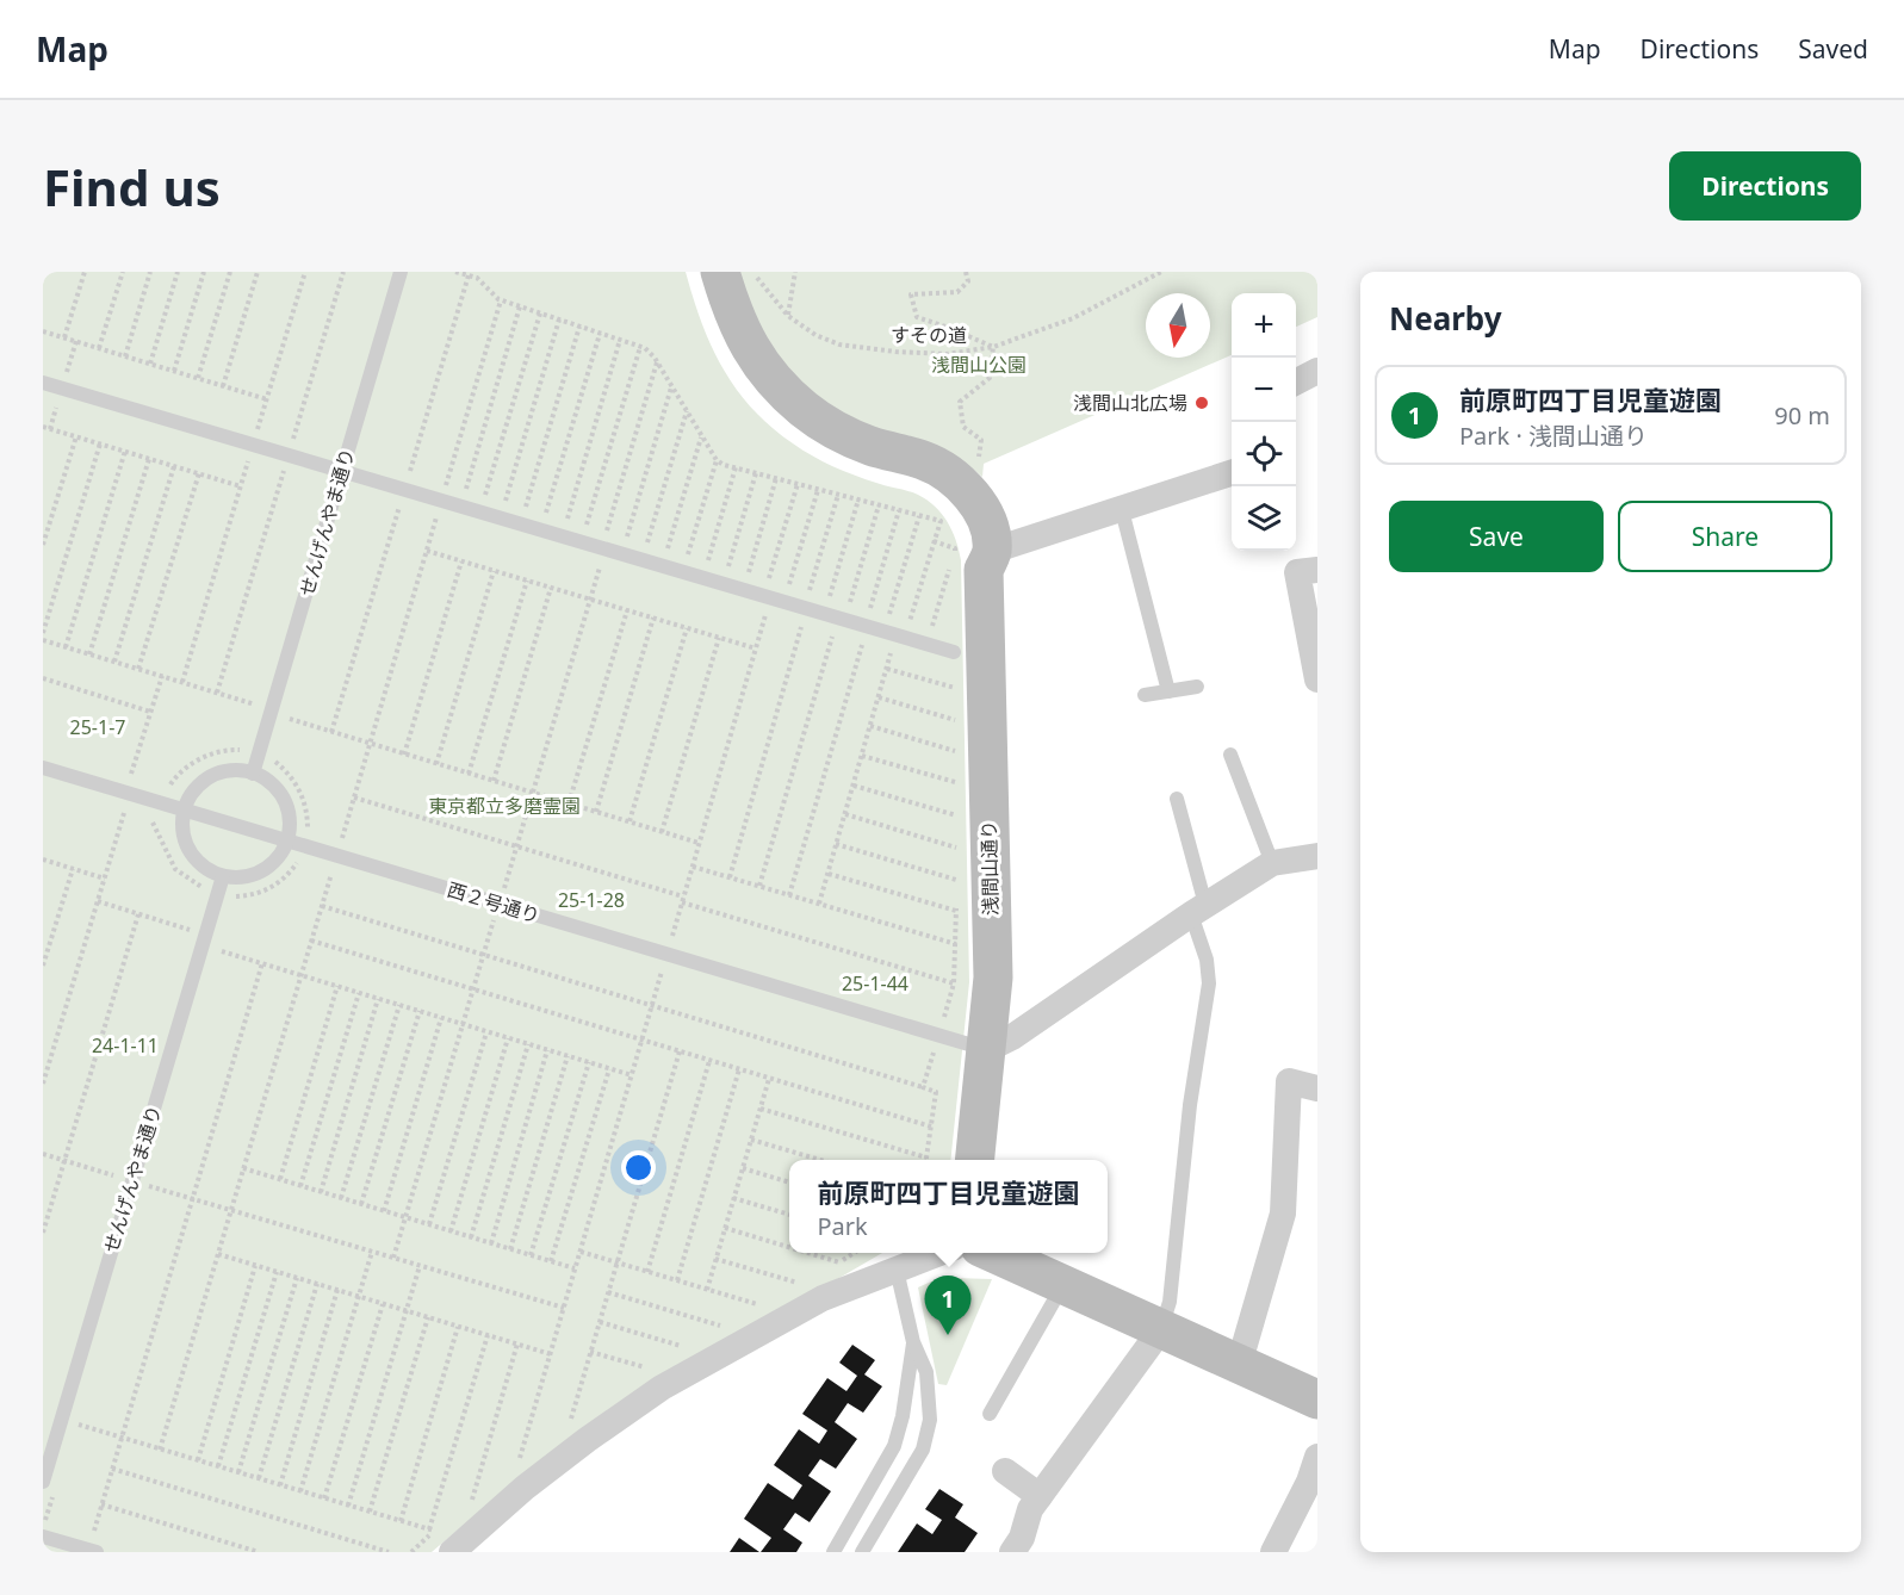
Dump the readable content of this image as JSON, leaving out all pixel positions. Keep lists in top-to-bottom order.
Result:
{
  "streets": {
    "street": ["浅間山通り"],
    "lane": ["せんげんやま通り", "西２号通り"],
    "path": ["すその道"]
  },
  "crossings": [
    ["浅間山通り", "西２号通り"]
  ],
  "parks": [
    "浅間山公園",
    "25-1-7",
    "東京都立多磨霊園",
    "25-1-28",
    "25-1-44",
    "24-1-11"
  ],
  "places": ["浅間山北広場"],
  "north": "bottom",
  "page": {
    "header": "Map",
    "nav": ["Map", "Directions", "Saved"],
    "buttons": [
      "Directions",
      ["Save", "Share"]
    ],
    "title": "Find us",
    "heading": "Nearby",
    "map_buttons": ["+", "−"],
    "list": [
      {
        "mark": "1",
        "name": "前原町四丁目児童遊園",
        "note": "Park · 浅間山通り",
        "value": "90 m"
      }
    ],
    "popup": ["前原町四丁目児童遊園", "Park"],
    "pins": "1"
  }
}
